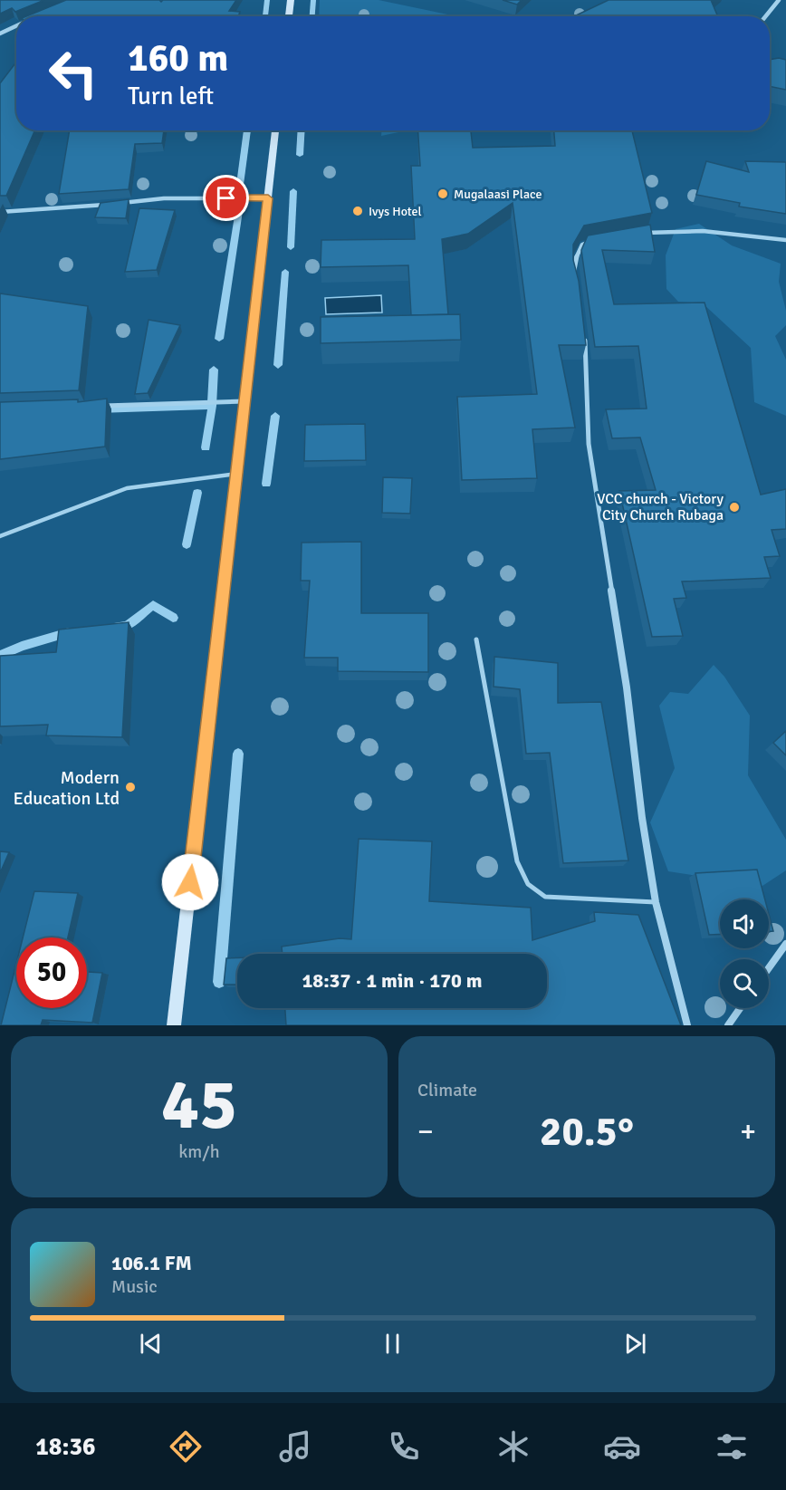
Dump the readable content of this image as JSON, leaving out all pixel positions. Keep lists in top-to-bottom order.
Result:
{
  "places": [
    "Mugalaasi Place",
    "Ivys Hotel",
    "VCC church - Victory City Church Rubaga",
    "Modern Education Ltd"
  ],
  "page": {
    "turn": ["160 m", "Turn left"],
    "limit": "50",
    "trip": "18:37 · 1 min · 170 m",
    "tile": [
      ["45", "km/h"],
      "Climate"
    ],
    "heat": ["−", "20.5°", "+"],
    "song": ["106.1 FM", "Music"],
    "tabs": "18:36"
  }
}
